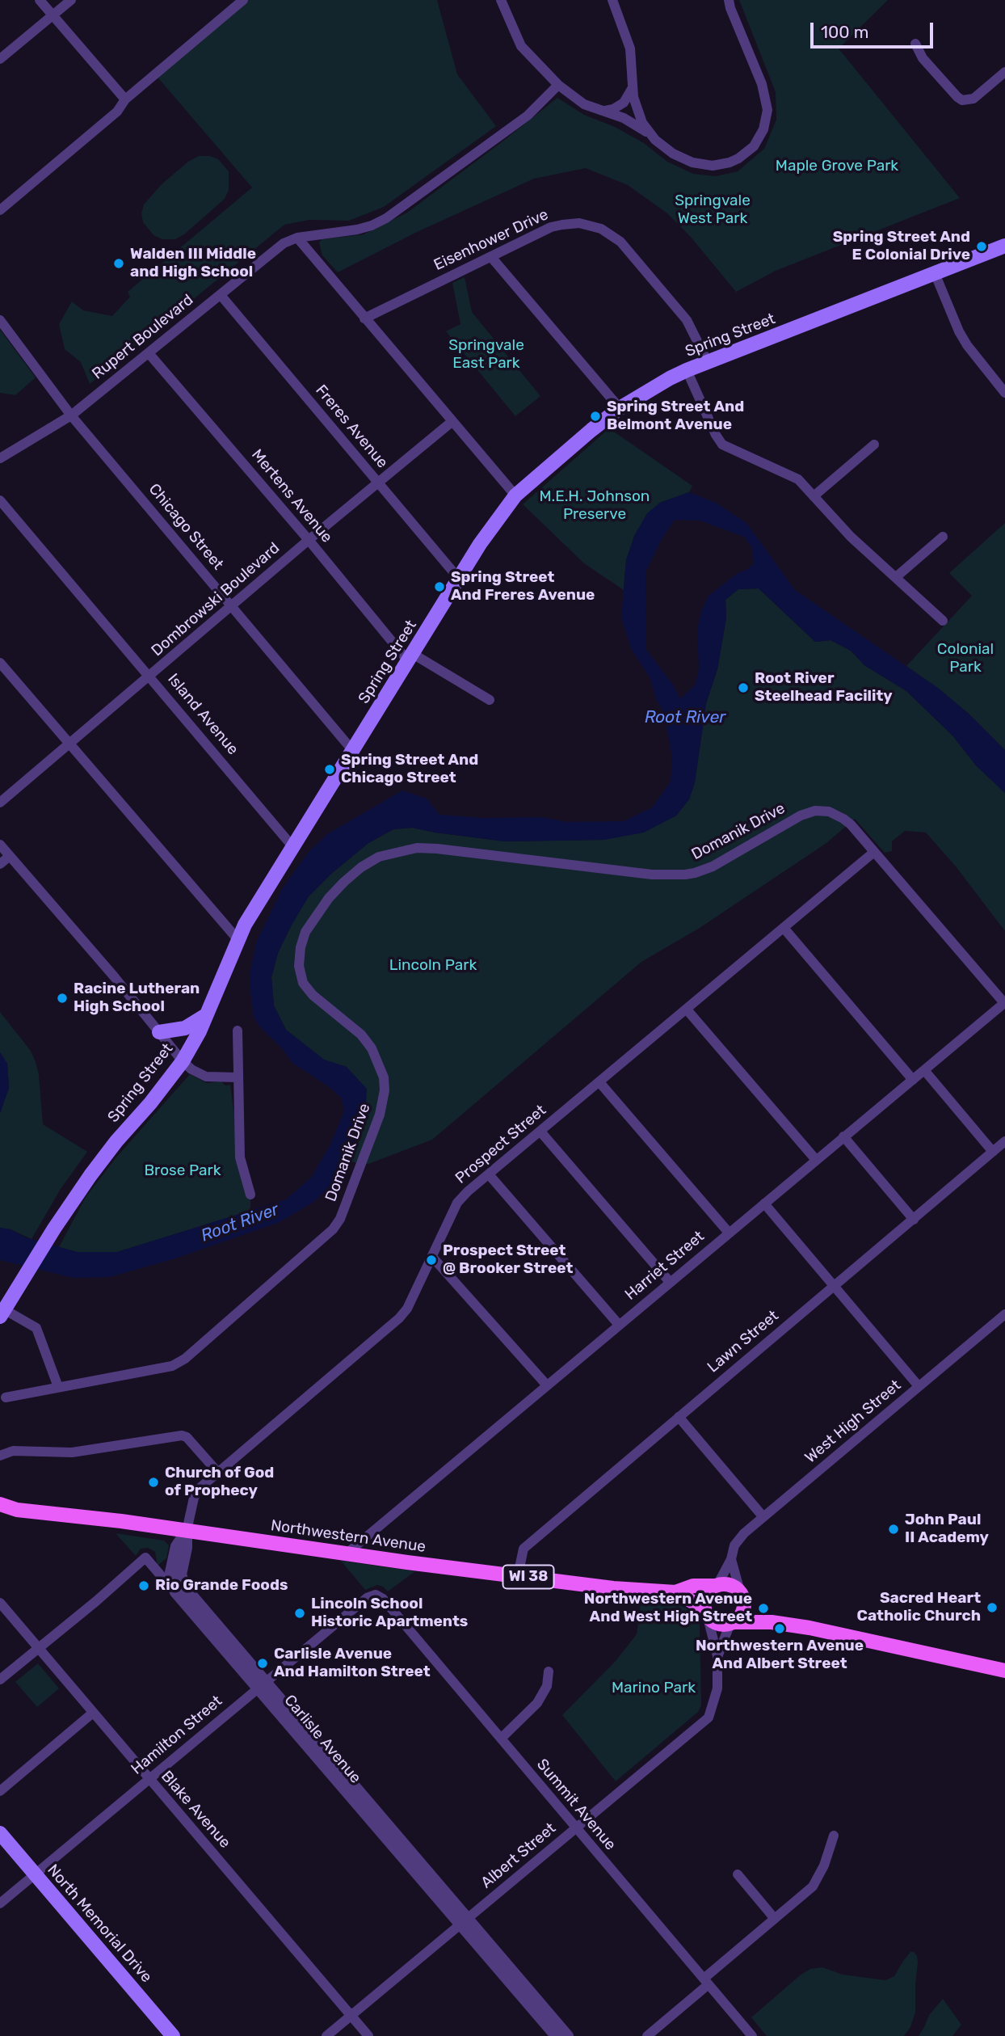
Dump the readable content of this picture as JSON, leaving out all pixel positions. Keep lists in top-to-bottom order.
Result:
{
  "streets": {
    "main road": [
      "Spring Street",
      "Northwestern Avenue",
      "WI 38",
      "North Memorial Drive"
    ],
    "street": [
      "Eisenhower Drive",
      "Rupert Boulevard",
      "Freres Avenue",
      "Mertens Avenue",
      "Chicago Street",
      "Dombrowski Boulevard",
      "Island Avenue",
      "Domanik Drive",
      "Prospect Street",
      "Harriet Street",
      "Lawn Street",
      "West High Street",
      "Hamilton Street",
      "Carlisle Avenue",
      "Summit Avenue",
      "Blake Avenue",
      "Albert Street"
    ]
  },
  "crossings": [
    ["Eisenhower Drive", "Spring Street"],
    ["Spring Street", "Freres Avenue"],
    ["Spring Street", "Mertens Avenue"],
    ["Spring Street", "Chicago Street"],
    ["Spring Street", "Island Avenue"],
    ["Rupert Boulevard", "Freres Avenue"],
    ["Rupert Boulevard", "Mertens Avenue"],
    ["Rupert Boulevard", "Chicago Street"],
    ["Freres Avenue", "Dombrowski Boulevard"],
    ["Mertens Avenue", "Dombrowski Boulevard"],
    ["Chicago Street", "Dombrowski Boulevard"],
    ["Dombrowski Boulevard", "Island Avenue"],
    ["Domanik Drive", "Prospect Street"],
    ["Domanik Drive", "Harriet Street"],
    ["Prospect Street", "Northwestern Avenue"],
    ["Prospect Street", "Carlisle Avenue"],
    ["Harriet Street", "Northwestern Avenue"],
    ["Lawn Street", "Northwestern Avenue"],
    ["West High Street", "Northwestern Avenue"],
    ["West High Street", "WI 38"],
    ["West High Street", "Albert Street"],
    ["Northwestern Avenue", "WI 38"],
    ["Northwestern Avenue", "Carlisle Avenue"],
    ["Northwestern Avenue", "Albert Street"],
    ["WI 38", "Albert Street"],
    ["Hamilton Street", "Carlisle Avenue"],
    ["Hamilton Street", "Summit Avenue"],
    ["Hamilton Street", "Blake Avenue"],
    ["Hamilton Street", "North Memorial Drive"],
    ["Carlisle Avenue", "Albert Street"],
    ["Summit Avenue", "Albert Street"],
    ["Blake Avenue", "Albert Street"]
  ],
  "water": ["Root River"],
  "parks": [
    "Maple Grove Park",
    "Springvale West Park",
    "Springvale East Park",
    "M.E.H. Johnson Preserve",
    "Colonial Park",
    "Lincoln Park",
    "Brose Park",
    "Marino Park"
  ],
  "places": [
    "Spring Street And E Colonial Drive",
    "Walden III Middle and High School",
    "Spring Street And Belmont Avenue",
    "Spring Street And Freres Avenue",
    "Root River Steelhead Facility",
    "Spring Street And Chicago Street",
    "Racine Lutheran High School",
    "Prospect Street @ Brooker Street",
    "Church of God of Prophecy",
    "John Paul II Academy",
    "Rio Grande Foods",
    "Sacred Heart Catholic Church",
    "Northwestern Avenue And West High Street",
    "Lincoln School Historic Apartments",
    "Northwestern Avenue And Albert Street",
    "Carlisle Avenue And Hamilton Street"
  ],
  "scale_bar": "100 m"
}
